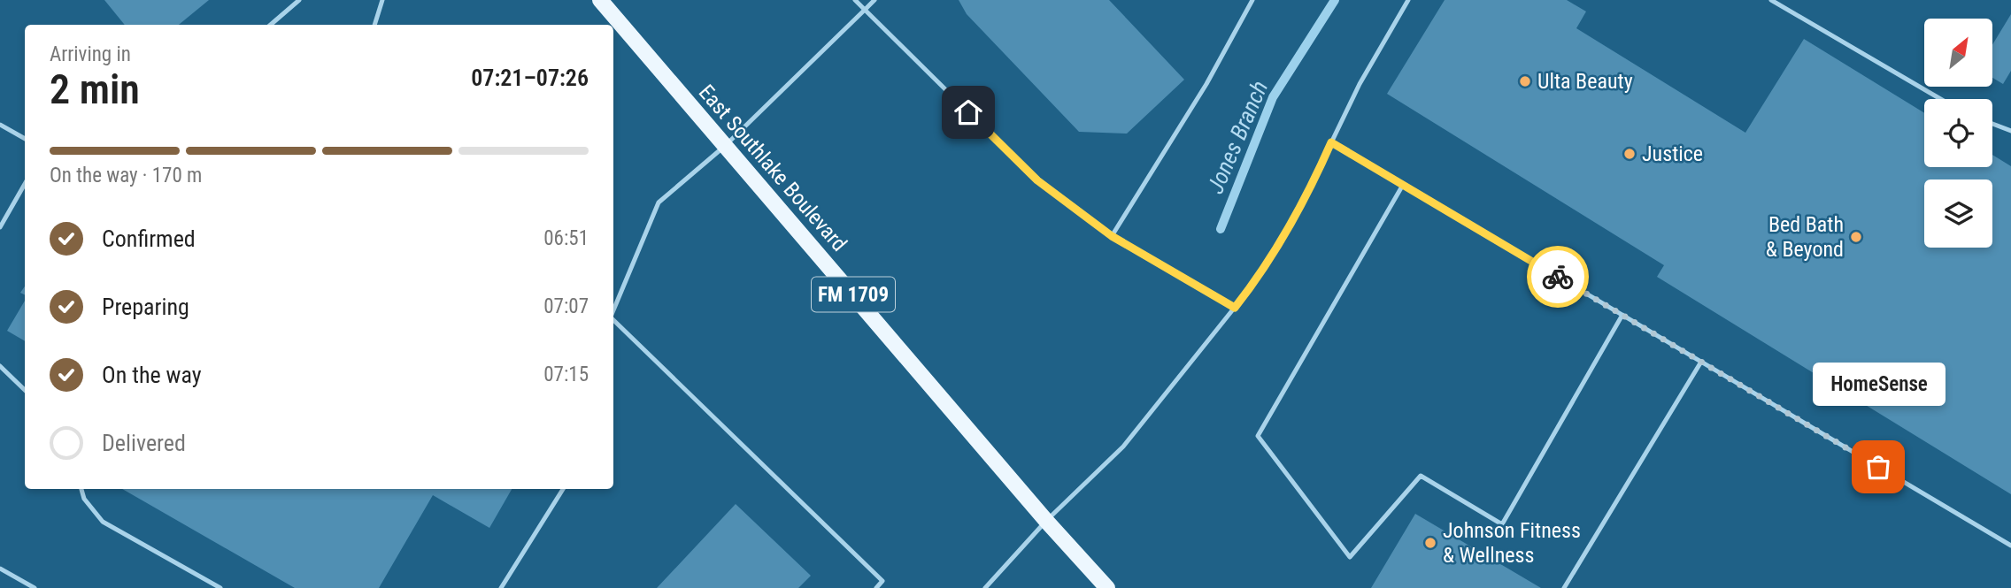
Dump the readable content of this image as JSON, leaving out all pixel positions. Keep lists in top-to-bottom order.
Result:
{
  "streets": {
    "main road": ["East Southlake Boulevard", "FM 1709"]
  },
  "water": ["Jones Branch"],
  "places": [
    "Ulta Beauty",
    "Justice",
    "Bed Bath & Beyond",
    "HomeSense",
    "Johnson Fitness & Wellness"
  ],
  "north": "top right",
  "page": {
    "heading": ["2 min", "Arriving in", "07:21–07:26"],
    "bar": "On the way · 170 m",
    "list": [
      ["Confirmed", "06:51"],
      ["Preparing", "07:07"],
      ["On the way", "07:15"],
      "Delivered"
    ],
    "bubble": "HomeSense"
  }
}
